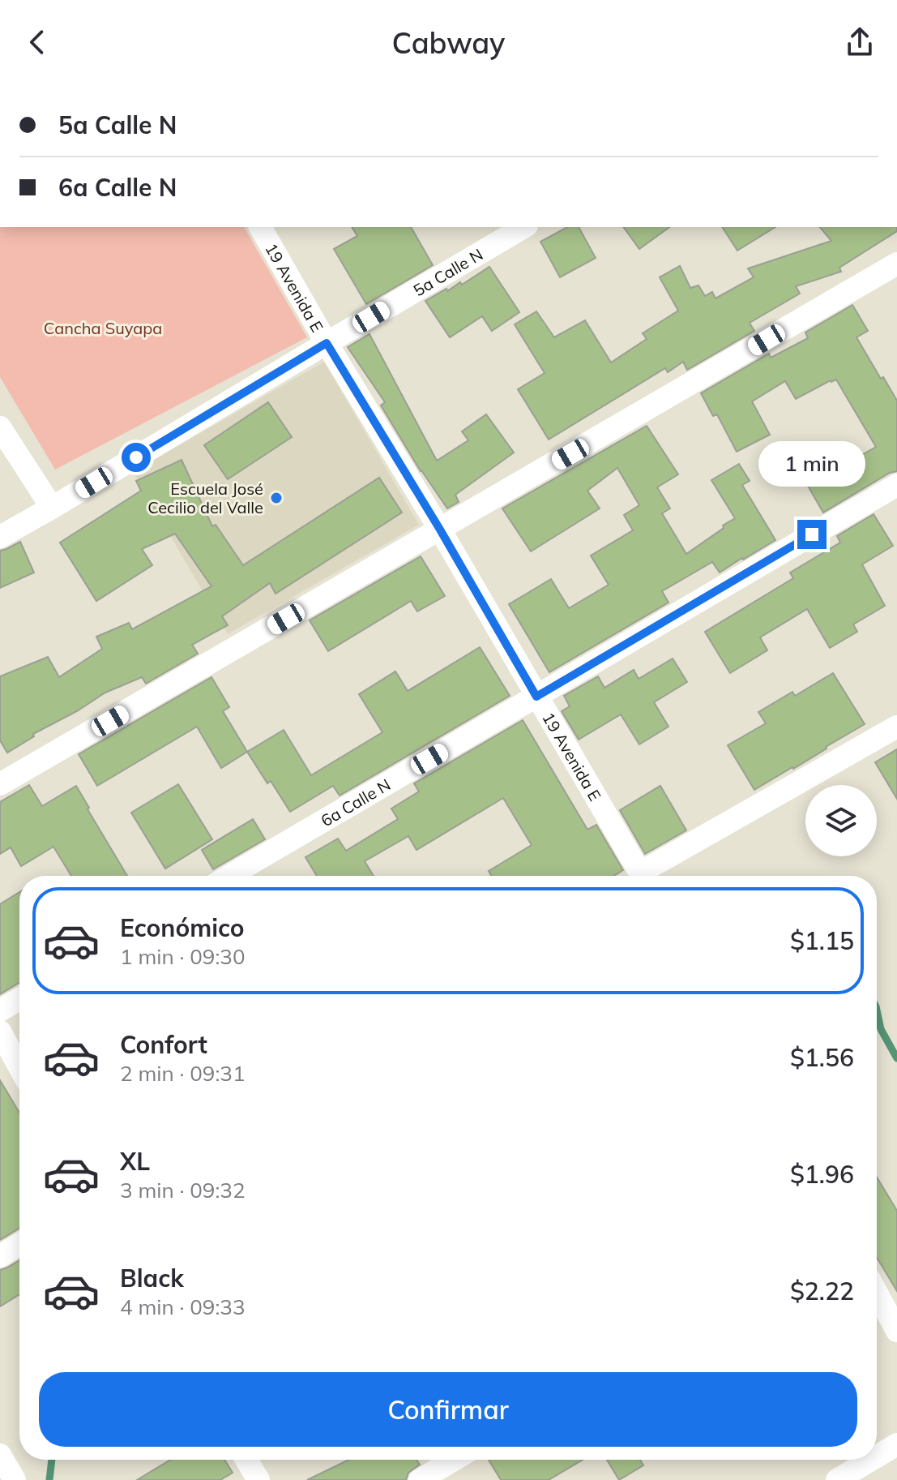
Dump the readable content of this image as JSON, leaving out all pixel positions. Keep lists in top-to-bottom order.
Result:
{
  "streets": {
    "street": ["5a Calle N", "19 Avenida E", "6a Calle N"]
  },
  "crossings": [
    ["5a Calle N", "19 Avenida E"],
    ["19 Avenida E", "6a Calle N"]
  ],
  "parks": ["Cancha Suyapa"],
  "places": ["Escuela José Cecilio del Valle"],
  "page": {
    "header": "Cabway",
    "banner": ["5a Calle N", "6a Calle N"],
    "bubble": "1 min",
    "list": [
      {
        "name": "Económico",
        "note": "1 min · 09:30",
        "value": "$1.15"
      },
      {
        "name": "Confort",
        "note": "2 min · 09:31",
        "value": "$1.56"
      },
      {
        "name": "XL",
        "note": "3 min · 09:32",
        "value": "$1.96"
      },
      {
        "name": "Black",
        "note": "4 min · 09:33",
        "value": "$2.22"
      }
    ],
    "buttons": "Confirmar"
  }
}
